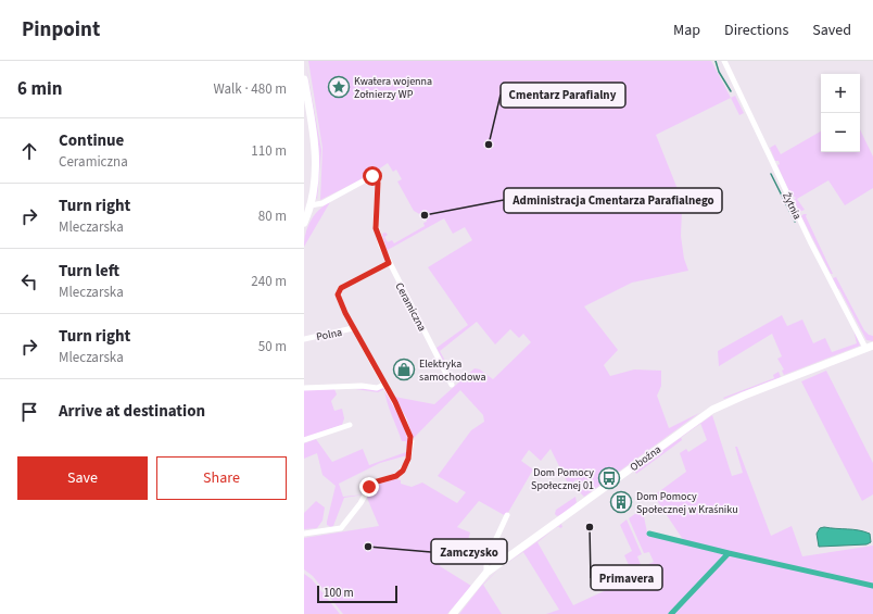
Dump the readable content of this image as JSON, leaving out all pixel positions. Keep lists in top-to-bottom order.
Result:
{
  "streets": {
    "street": [
      "Żytnia",
      "Ceramiczna",
      "Polna",
      "Oboźna"
    ]
  },
  "crossings": [
    ["Żytnia", "Oboźna"]
  ],
  "places": {
    "place": ["Kwatera wojenna Żołnierzy WP"],
    "other": [
      "Cmentarz Parafialny",
      "Administracja Cmentarza Parafialnego",
      "Primavera",
      "Zamczysko"
    ],
    "shop": ["Elektryka samochodowa"],
    "bus stop": ["Dom Pomocy Społecznej 01"],
    "building": ["Dom Pomocy Społecznej w Kraśniku"]
  },
  "scale_bar": "100 m",
  "page": {
    "header": "Pinpoint",
    "nav": ["Map", "Directions", "Saved"],
    "heading": ["6 min", "Walk · 480 m"],
    "map_buttons": ["+", "−"],
    "list": [
      ["Continue", "Ceramiczna", "110 m"],
      ["Turn right", "Mleczarska", "80 m"],
      ["Turn left", "Mleczarska", "240 m"],
      ["Turn right", "Mleczarska", "50 m"],
      "Arrive at destination"
    ],
    "buttons": ["Save", "Share"],
    "scale": "100 m"
  }
}
